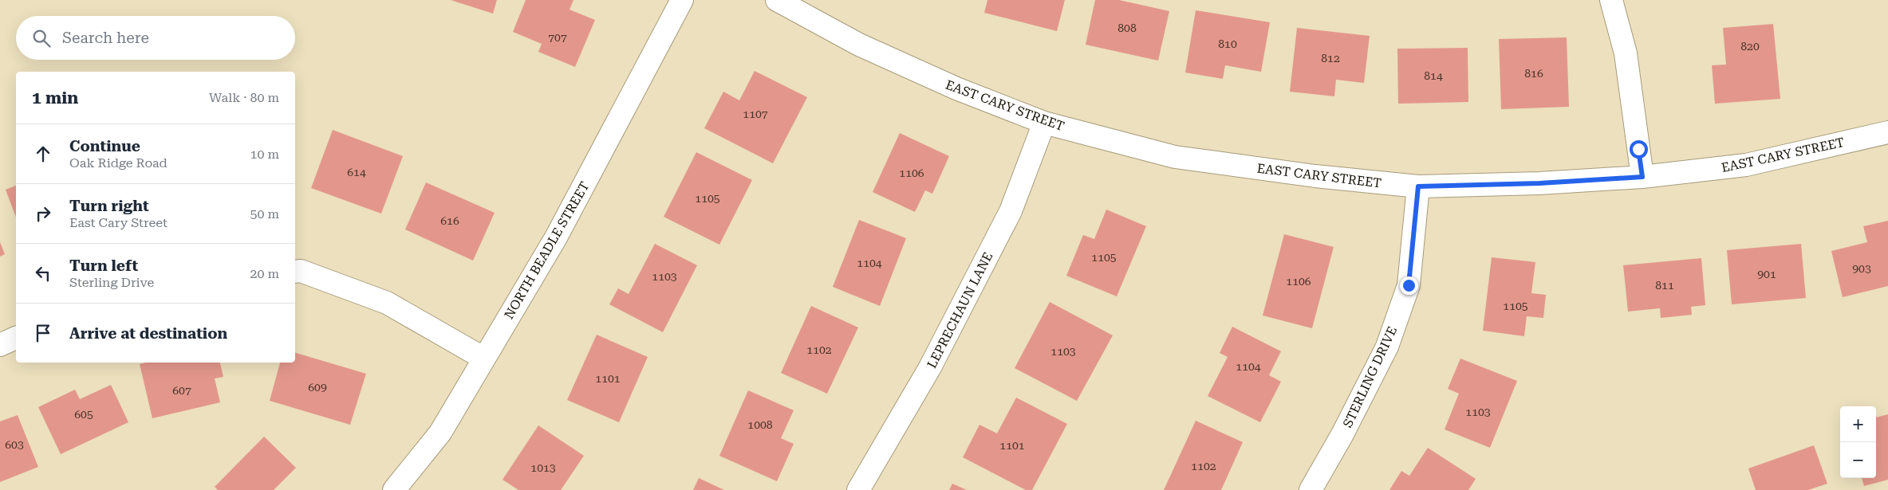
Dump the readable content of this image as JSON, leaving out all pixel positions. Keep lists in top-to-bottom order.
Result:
{
  "streets": {
    "street": [
      "EAST CARY STREET",
      "NORTH BEADLE STREET",
      "LEPRECHAUN LANE",
      "STERLING DRIVE"
    ]
  },
  "crossings": [
    ["EAST CARY STREET", "LEPRECHAUN LANE"],
    ["EAST CARY STREET", "STERLING DRIVE"]
  ],
  "house_numbers": [
    "808",
    "707",
    "810",
    "820",
    "812",
    "816",
    "814",
    "1107",
    "614",
    "1106",
    "1105",
    "616",
    "1105",
    "1104",
    "903",
    "901",
    "1103",
    "1106",
    "811",
    "1105",
    "1102",
    "1103",
    "1104",
    "1101",
    "609",
    "607",
    "1103",
    "605",
    "1008",
    "603",
    "1101",
    "1102",
    "1013"
  ],
  "page": {
    "search": "Search here",
    "heading": ["1 min", "Walk · 80 m"],
    "list": [
      ["Continue", "Oak Ridge Road", "10 m"],
      ["Turn right", "East Cary Street", "50 m"],
      ["Turn left", "Sterling Drive", "20 m"],
      "Arrive at destination"
    ],
    "map_buttons": ["+", "−"]
  }
}
